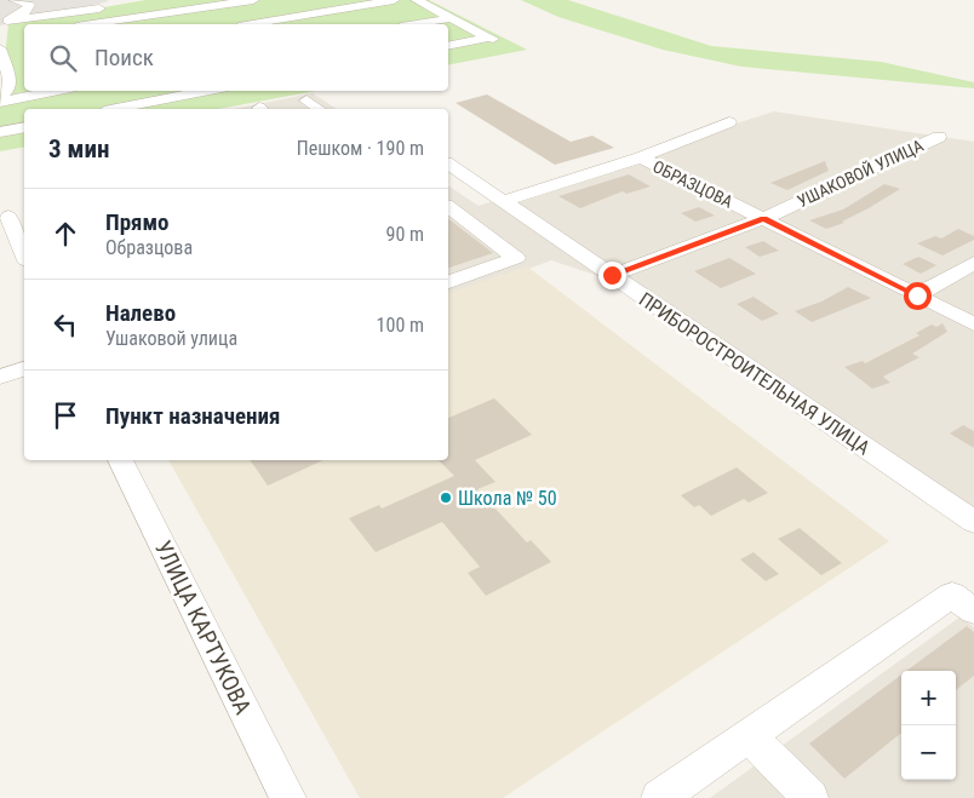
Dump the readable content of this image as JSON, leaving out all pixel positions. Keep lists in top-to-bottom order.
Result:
{
  "streets": {
    "street": [
      "УШАКОВОЙ УЛИЦА",
      "ОБРАЗЦОВА",
      "ПРИБОРОСТРОИТЕЛЬНАЯ УЛИЦА",
      "УЛИЦА КАРТУКОВА"
    ]
  },
  "crossings": [
    ["УШАКОВОЙ УЛИЦА", "ОБРАЗЦОВА"],
    ["УШАКОВОЙ УЛИЦА", "ПРИБОРОСТРОИТЕЛЬНАЯ УЛИЦА"]
  ],
  "places": ["Школа № 50"],
  "page": {
    "search": "Поиск",
    "heading": ["3 мин", "Пешком · 190 m"],
    "list": [
      ["Прямо", "Образцова", "90 m"],
      ["Налево", "Ушаковой улица", "100 m"],
      "Пункт назначения"
    ],
    "map_buttons": ["+", "−"]
  }
}
